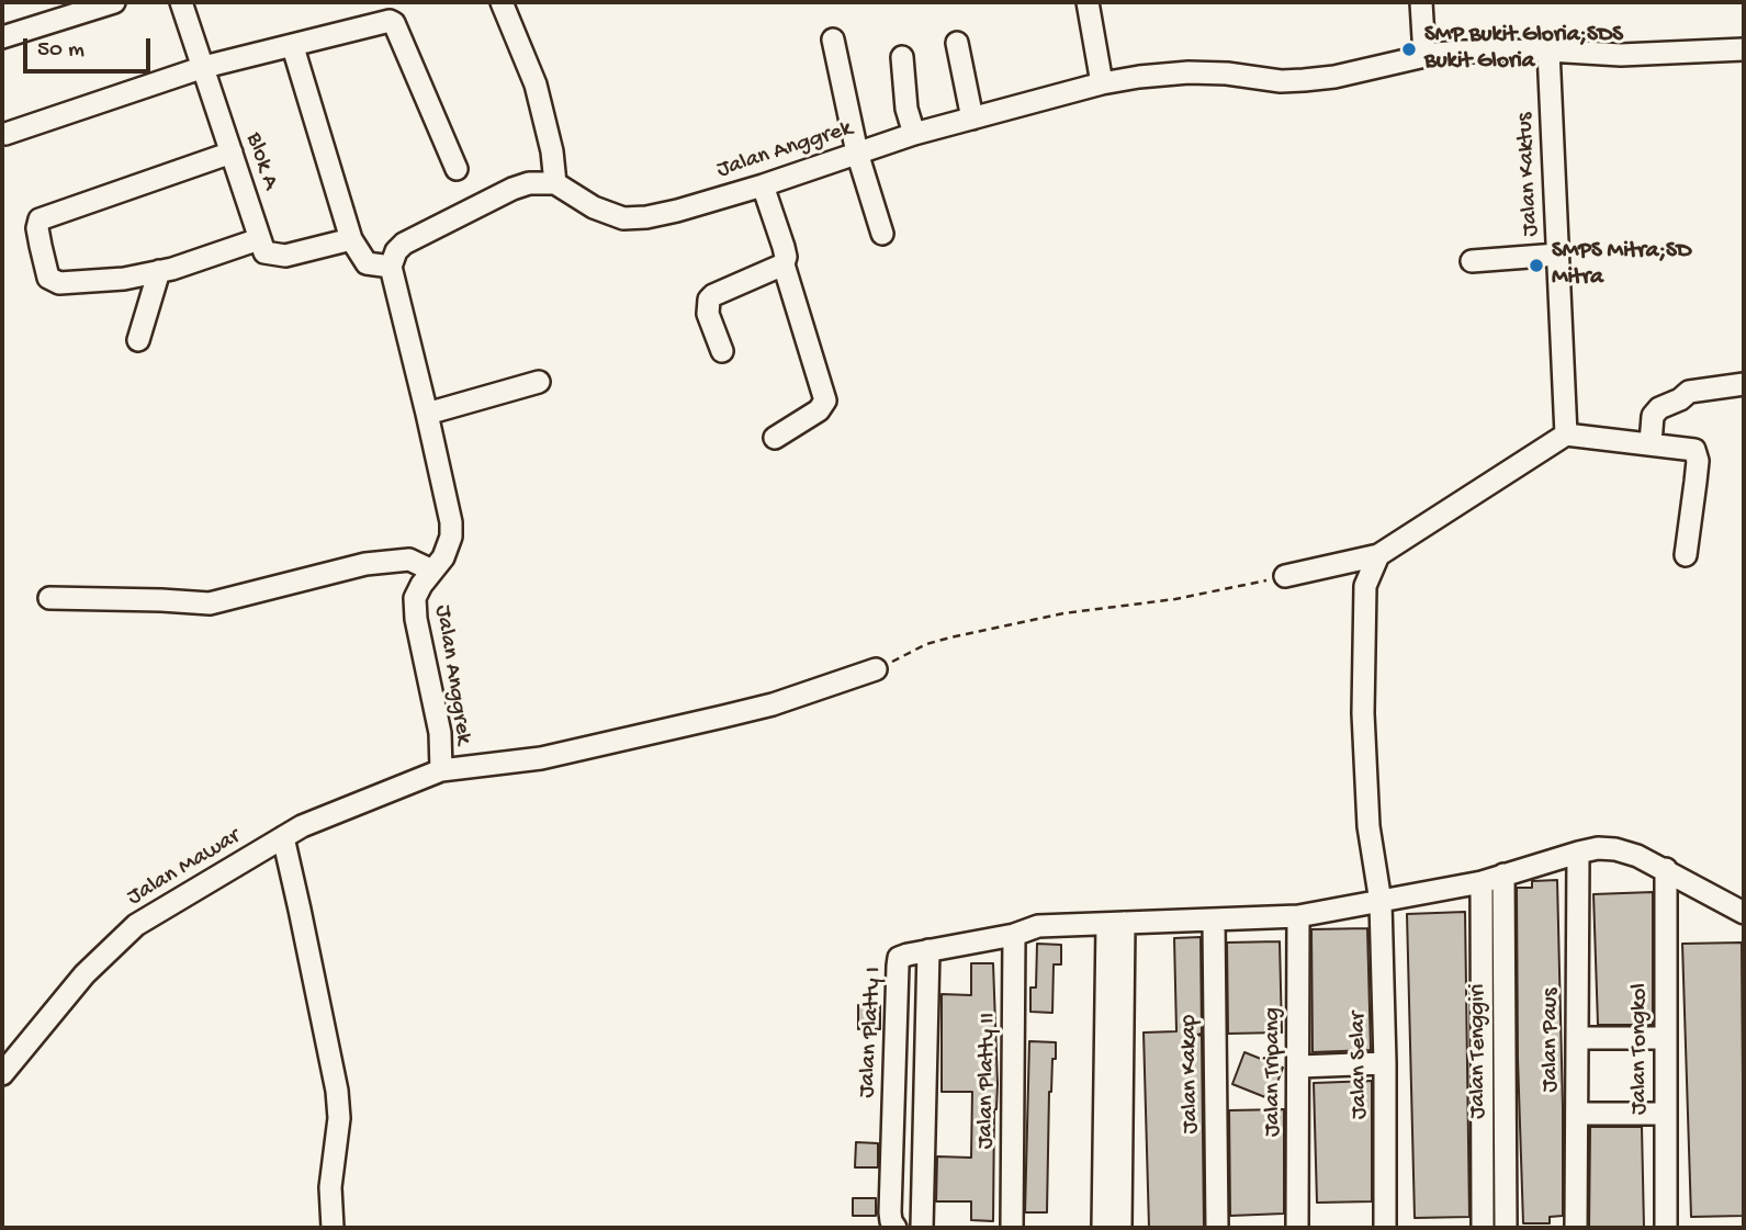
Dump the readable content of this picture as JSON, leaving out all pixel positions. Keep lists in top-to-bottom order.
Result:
{
  "streets": {
    "street": [
      "Jalan Anggrek",
      "Blok A",
      "Jalan Kaktus",
      "Jalan Mawar",
      "Jalan Platty I",
      "Jalan Paus",
      "Jalan Tongkol",
      "Jalan Tenggiri",
      "Jalan Selar",
      "Jalan Tripang",
      "Jalan Kakap",
      "Jalan Platty II"
    ]
  },
  "crossings": [
    ["Jalan Anggrek", "Jalan Kaktus"],
    ["Jalan Anggrek", "Jalan Mawar"],
    ["Jalan Platty I", "Jalan Paus"],
    ["Jalan Platty I", "Jalan Tongkol"],
    ["Jalan Platty I", "Jalan Tenggiri"],
    ["Jalan Platty I", "Jalan Selar"],
    ["Jalan Platty I", "Jalan Tripang"],
    ["Jalan Platty I", "Jalan Kakap"],
    ["Jalan Platty I", "Jalan Platty II"]
  ],
  "places": ["SMP Bukit Gloria;SDS Bukit Gloria", "SMPS Mitra;SD Mitra"],
  "scale_bar": "50 m"
}
